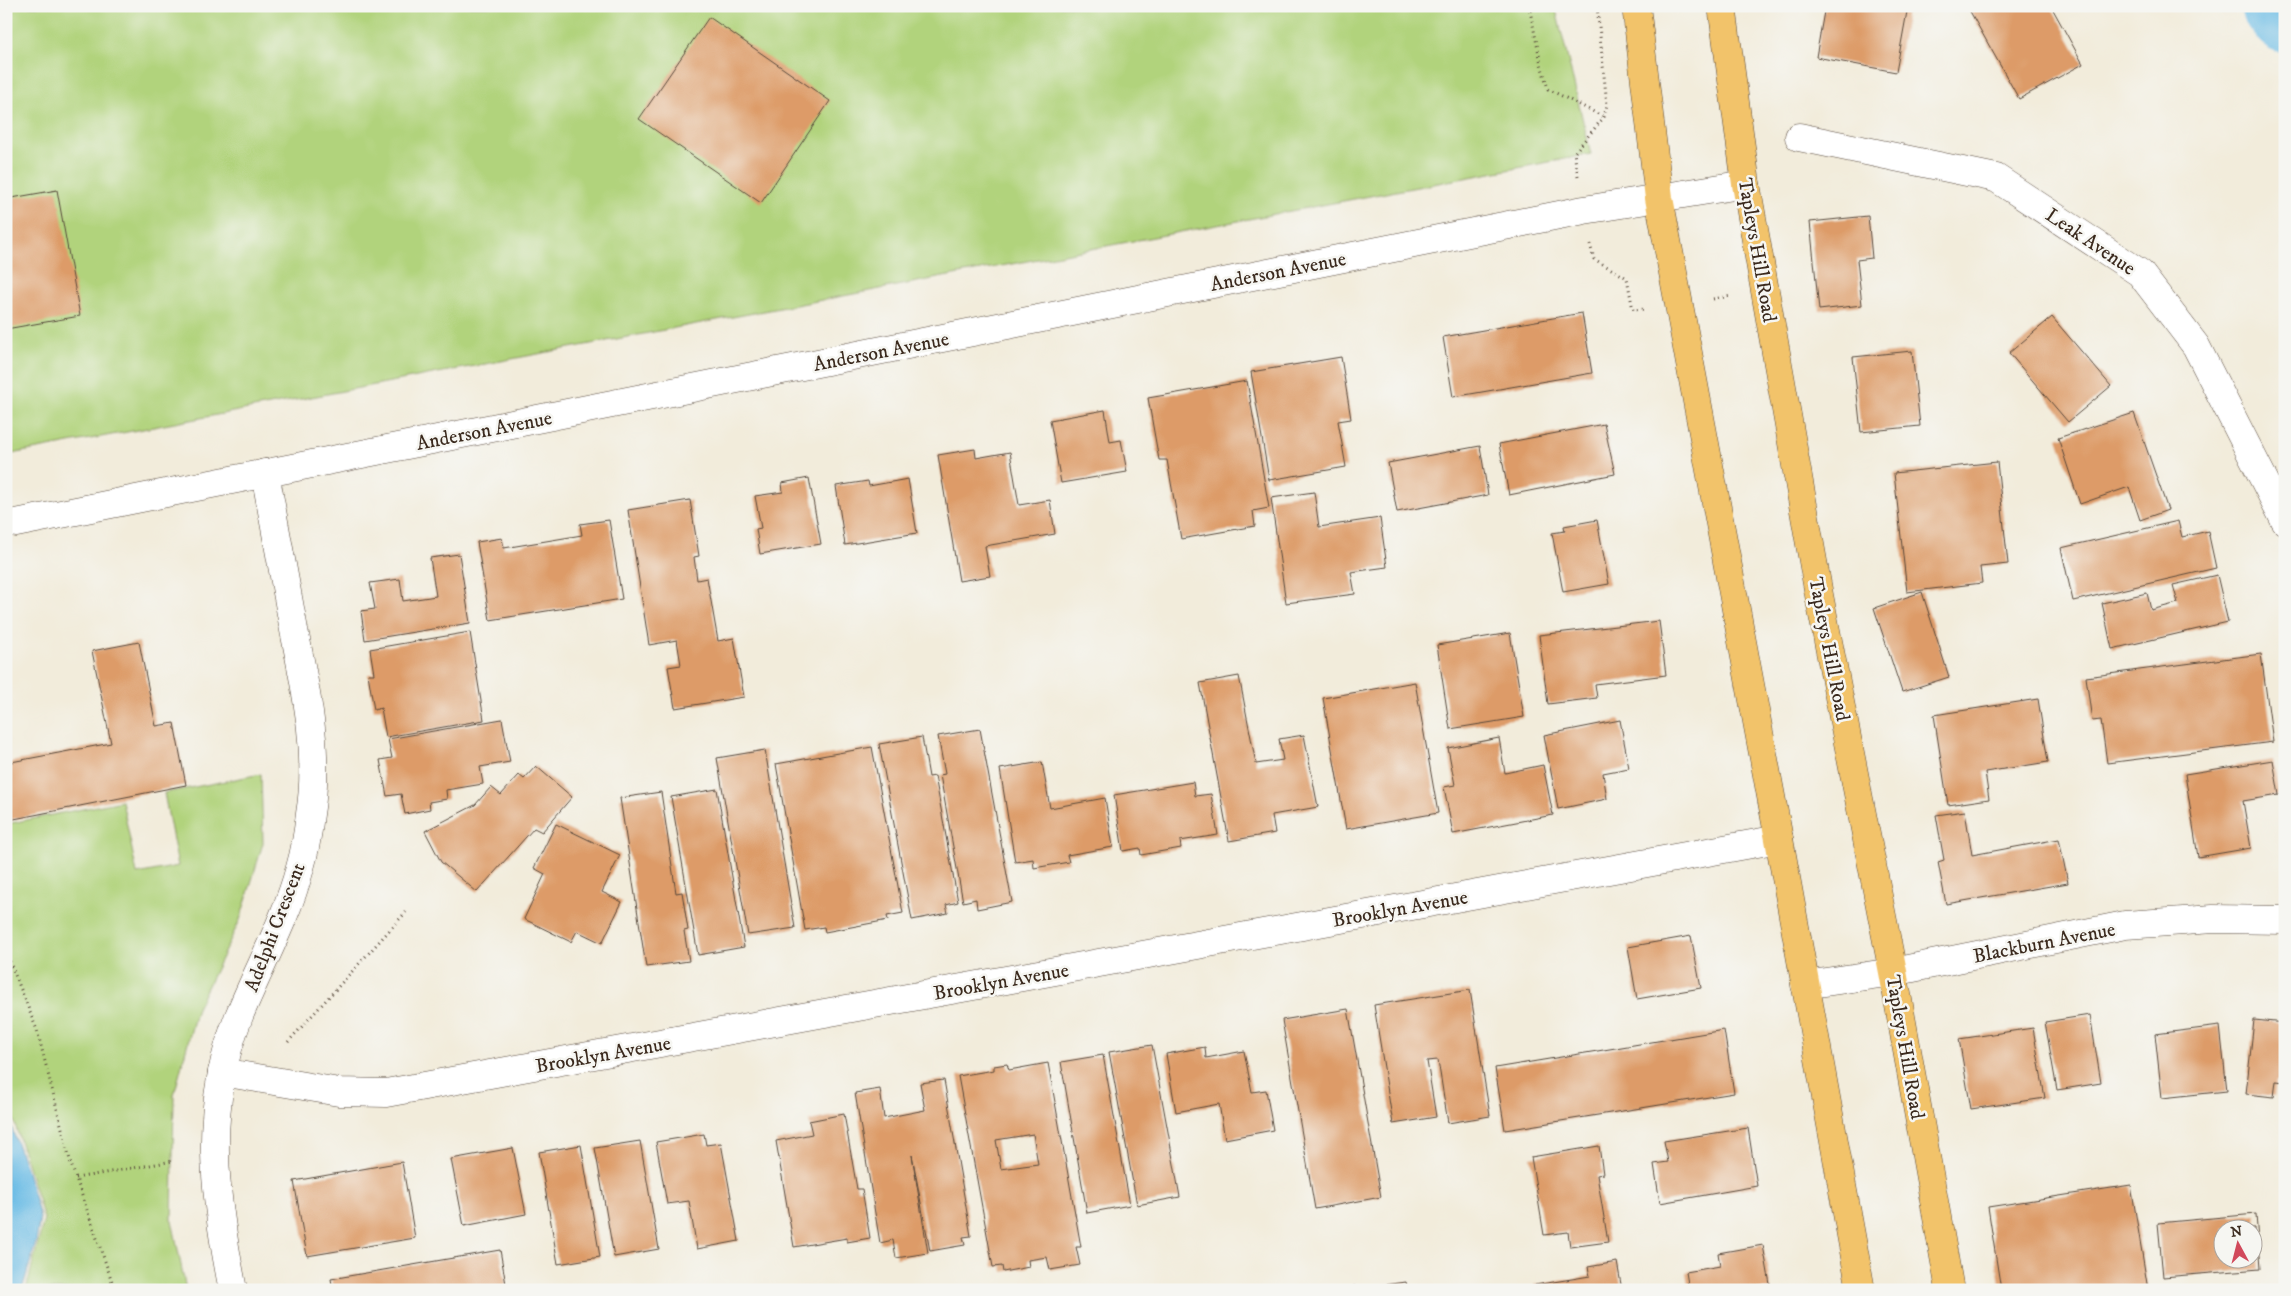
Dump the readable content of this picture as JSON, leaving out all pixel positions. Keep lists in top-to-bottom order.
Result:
{
  "streets": {
    "main road": ["Tapleys Hill Road"],
    "street": [
      "Leak Avenue",
      "Anderson Avenue",
      "Brooklyn Avenue",
      "Adelphi Crescent",
      "Blackburn Avenue"
    ]
  },
  "crossings": [
    ["Tapleys Hill Road", "Anderson Avenue"],
    ["Tapleys Hill Road", "Blackburn Avenue"],
    ["Anderson Avenue", "Adelphi Crescent"],
    ["Brooklyn Avenue", "Adelphi Crescent"]
  ],
  "north": "top"
}
